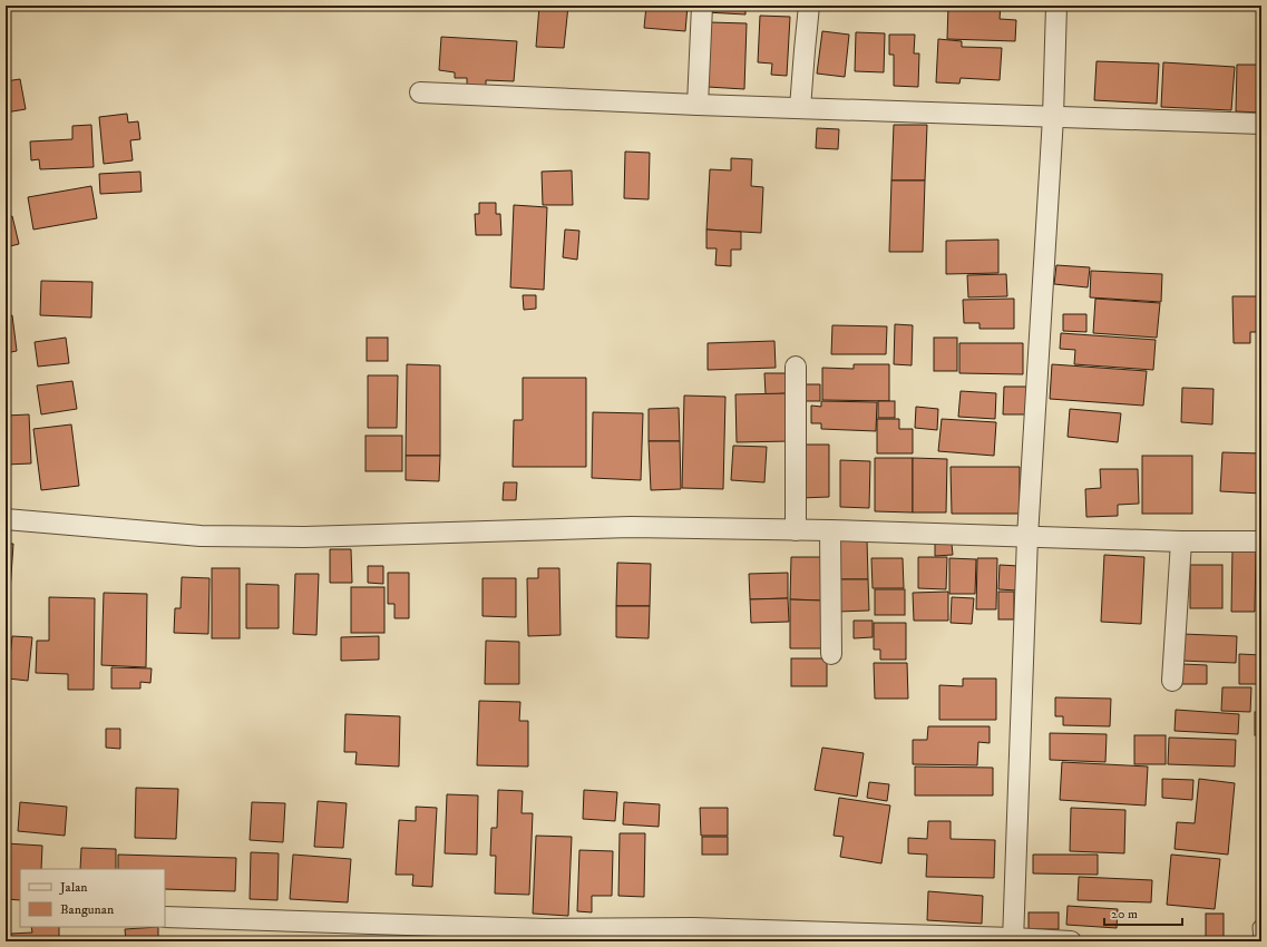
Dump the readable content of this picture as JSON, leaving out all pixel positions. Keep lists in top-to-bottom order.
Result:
{
  "legend": ["Jalan", "Bangunan"],
  "scale_bar": "20 m"
}
